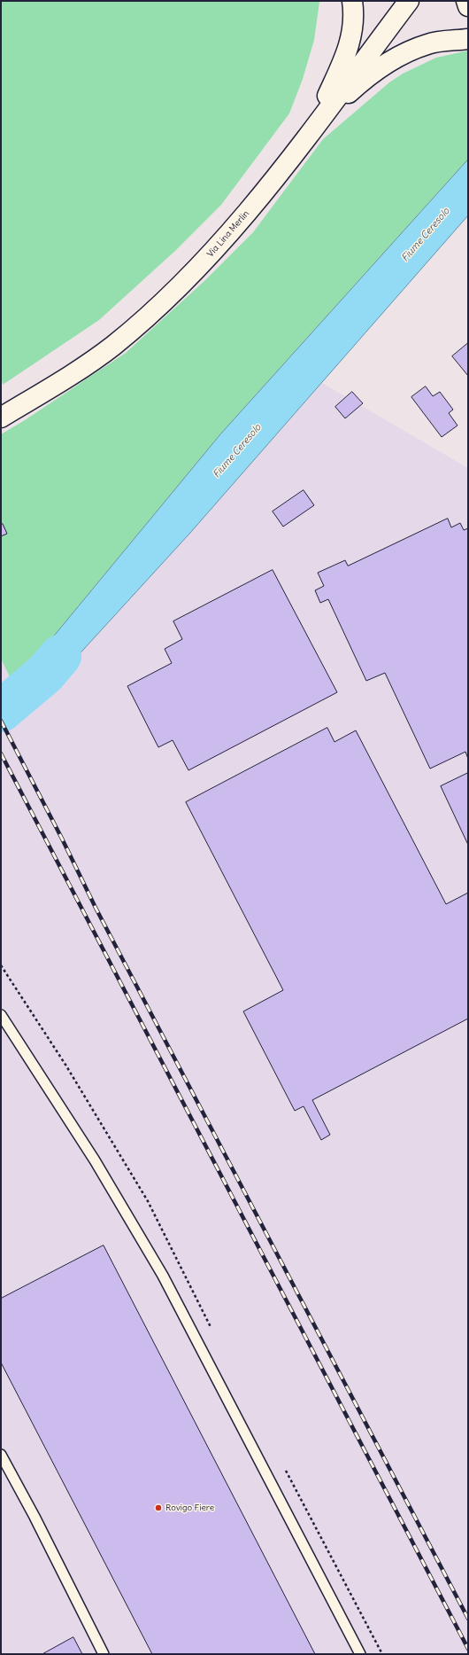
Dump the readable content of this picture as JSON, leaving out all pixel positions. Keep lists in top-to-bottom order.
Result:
{
  "streets": {
    "main road": ["Via Lina Merlin"]
  },
  "water": ["Fiume Ceresolo"],
  "places": ["Rovigo Fiere"]
}
